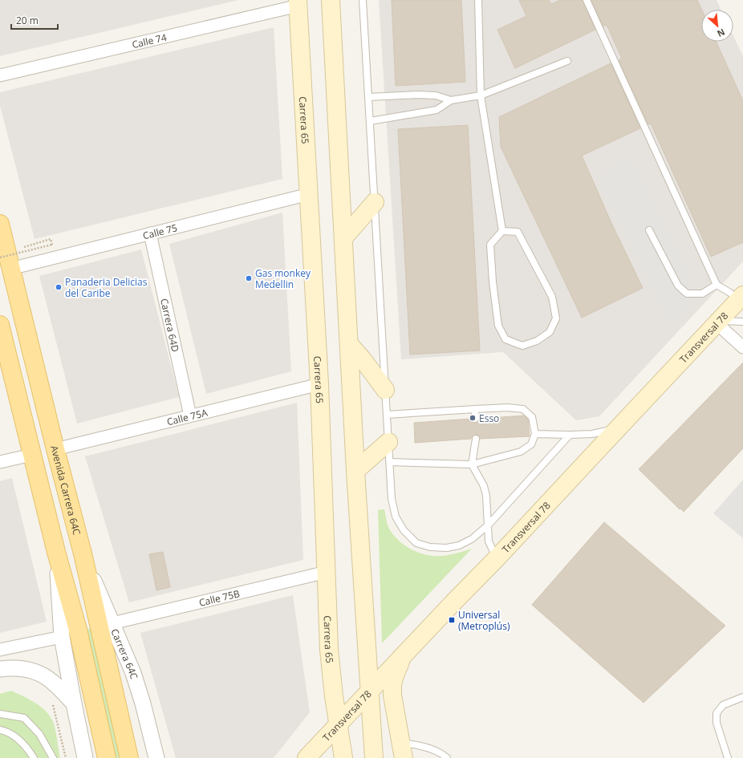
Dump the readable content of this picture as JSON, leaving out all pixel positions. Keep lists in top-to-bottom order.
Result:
{
  "streets": {
    "main road": ["Carrera 65", "Transversal 78", "Avenida Carrera 64C"],
    "street": [
      "Calle 74",
      "Calle 75",
      "Carrera 64D",
      "Calle 75A",
      "Calle 75B",
      "Carrera 64C"
    ]
  },
  "crossings": [
    ["Calle 74", "Carrera 65"],
    ["Carrera 65", "Calle 75"],
    ["Carrera 65", "Transversal 78"],
    ["Carrera 65", "Calle 75A"],
    ["Carrera 65", "Calle 75B"],
    ["Calle 75", "Carrera 64D"],
    ["Calle 75", "Avenida Carrera 64C"],
    ["Carrera 64D", "Calle 75A"],
    ["Calle 75A", "Avenida Carrera 64C"],
    ["Avenida Carrera 64C", "Carrera 64C"],
    ["Calle 75B", "Carrera 64C"]
  ],
  "places": {
    "other": ["Gas monkey Medellin", "Panaderia Delicias del Caribe", "Esso"],
    "transit": ["Universal (Metroplús)"]
  },
  "scale_bar": "20 m",
  "north": "bottom right"
}
